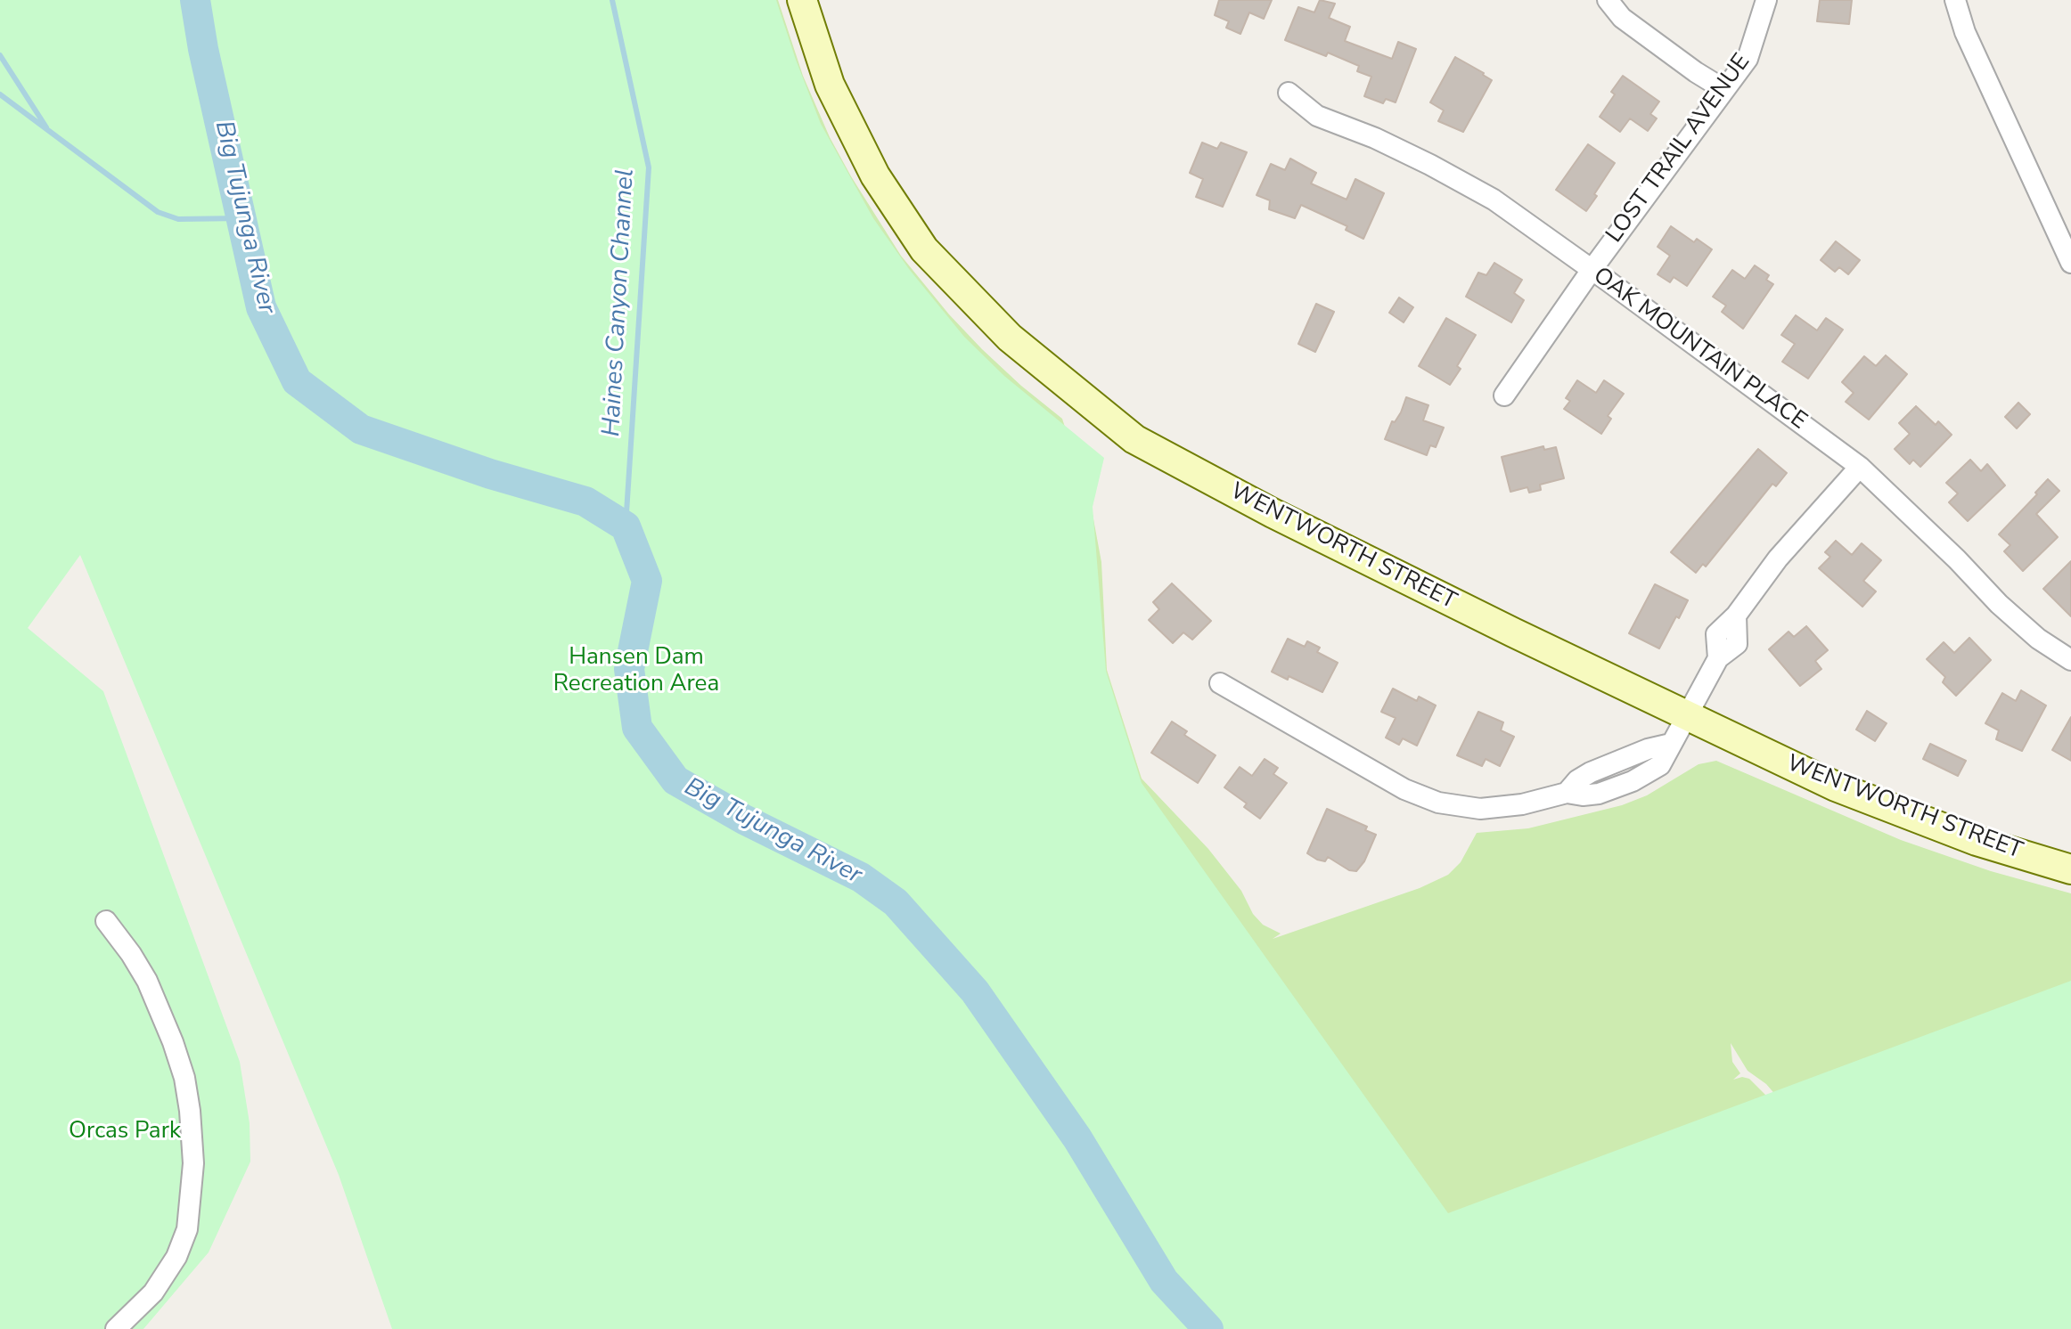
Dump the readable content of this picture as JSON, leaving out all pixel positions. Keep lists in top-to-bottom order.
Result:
{
  "streets": {
    "main road": ["WENTWORTH STREET"],
    "street": ["LOST TRAIL AVENUE", "OAK MOUNTAIN PLACE"]
  },
  "crossings": [
    ["LOST TRAIL AVENUE", "OAK MOUNTAIN PLACE"]
  ],
  "water": ["Big Tujunga River", "Haines Canyon Channel"],
  "parks": ["Hansen Dam Recreation Area", "Orcas Park"]
}
